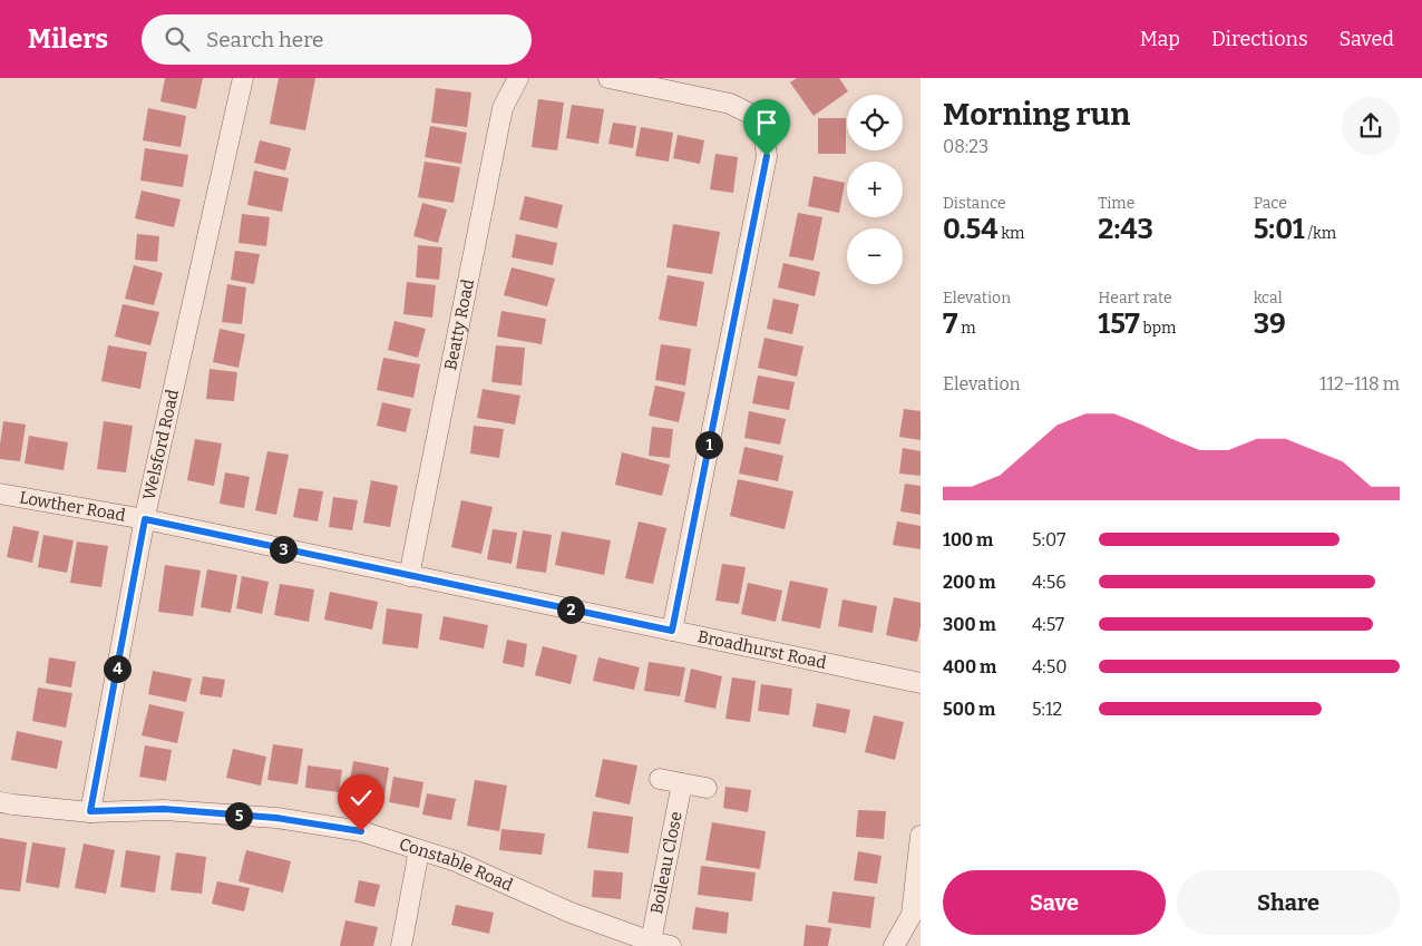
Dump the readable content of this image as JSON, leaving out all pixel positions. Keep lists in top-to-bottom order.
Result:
{
  "streets": {
    "street": [
      "Beatty Road",
      "Welsford Road",
      "Lowther Road",
      "Broadhurst Road",
      "Boileau Close",
      "Constable Road"
    ]
  },
  "crossings": [
    ["Beatty Road", "Broadhurst Road"],
    ["Welsford Road", "Lowther Road"],
    ["Welsford Road", "Broadhurst Road"],
    ["Welsford Road", "Constable Road"],
    ["Lowther Road", "Broadhurst Road"],
    ["Boileau Close", "Constable Road"]
  ],
  "page": {
    "header": "Milers",
    "search": "Search here",
    "nav": ["Map", "Directions", "Saved"],
    "heading": ["Morning run", "08:23"],
    "map_buttons": ["+", "−"],
    "stats": [
      ["Distance", "0.54 km"],
      ["Time", "2:43"],
      ["Pace", "5:01 /km"],
      ["Elevation", "7 m"],
      ["Heart rate", "157 bpm"],
      ["kcal", "39"]
    ],
    "chart": ["Elevation", "112–118 m"],
    "pins": [
      "1",
      "3",
      "2",
      "4",
      "5"
    ],
    "list": [
      {
        "name": "100 m",
        "note": "5:07"
      },
      {
        "name": "200 m",
        "note": "4:56"
      },
      {
        "name": "300 m",
        "note": "4:57"
      },
      {
        "name": "400 m",
        "note": "4:50"
      },
      {
        "name": "500 m",
        "note": "5:12"
      }
    ],
    "buttons": ["Save", "Share"]
  }
}
